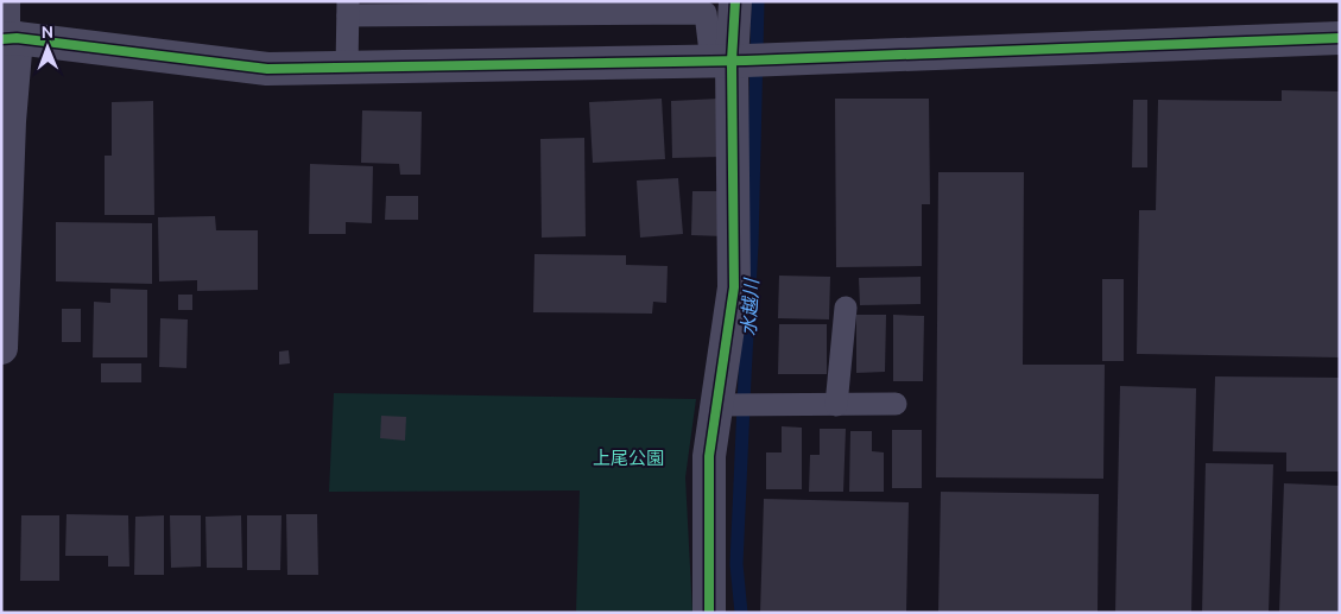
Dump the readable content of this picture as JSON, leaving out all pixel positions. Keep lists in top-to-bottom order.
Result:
{
  "water": ["水越川"],
  "parks": ["上尾公園"],
  "north": "top"
}
